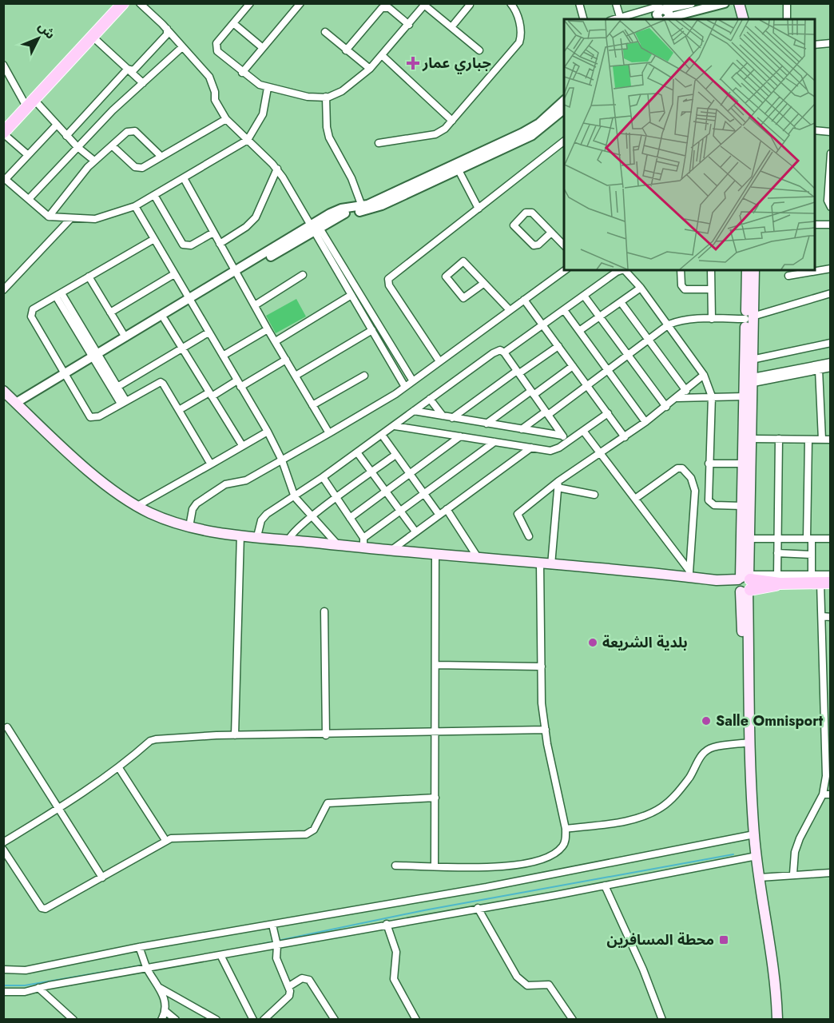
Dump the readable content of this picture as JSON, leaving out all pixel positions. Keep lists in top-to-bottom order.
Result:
{
  "places": {
    "health": ["جباري عمار"],
    "other": ["بلدية الشريعة", "Salle Omnisport"],
    "transit": ["محطة المسافرين"]
  },
  "north": "top right"
}
